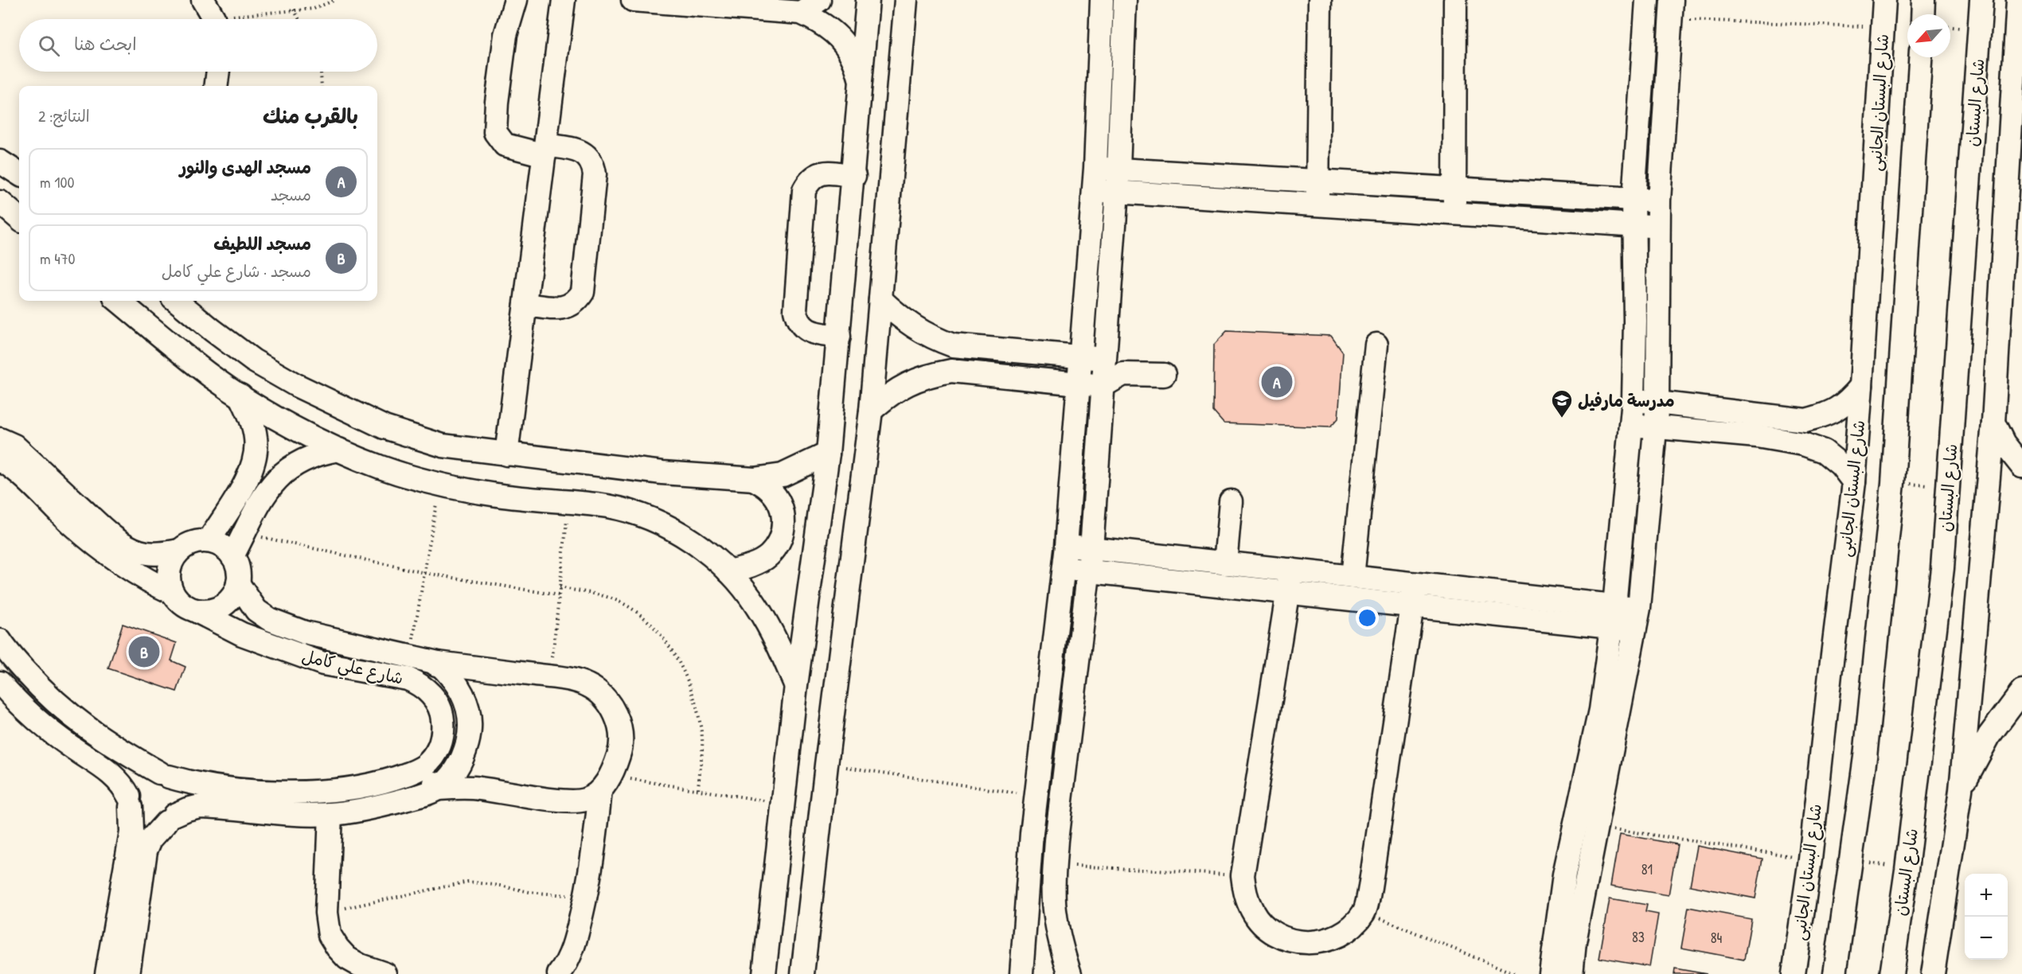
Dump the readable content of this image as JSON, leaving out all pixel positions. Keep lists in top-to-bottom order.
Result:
{
  "streets": {
    "street": ["شارع البستان الجانبى", "شارع البستان", "شارع علي كامل"]
  },
  "places": {
    "school or university": ["مدرسة مارفيل"]
  },
  "house_numbers": ["81", "83", "84"],
  "north": "bottom left",
  "page": {
    "search": "ابحث هنا",
    "heading": ["بالقرب منك", "النتائج: 2"],
    "list": [
      {
        "mark": "A",
        "name": "مسجد الهدى والنور",
        "note": "مسجد",
        "value": "100 m"
      },
      {
        "mark": "B",
        "name": "مسجد اللطيف",
        "note": "مسجد · شارع علي كامل",
        "value": "470 m"
      }
    ],
    "pins": ["A", "B"],
    "map_buttons": ["+", "−"]
  }
}
